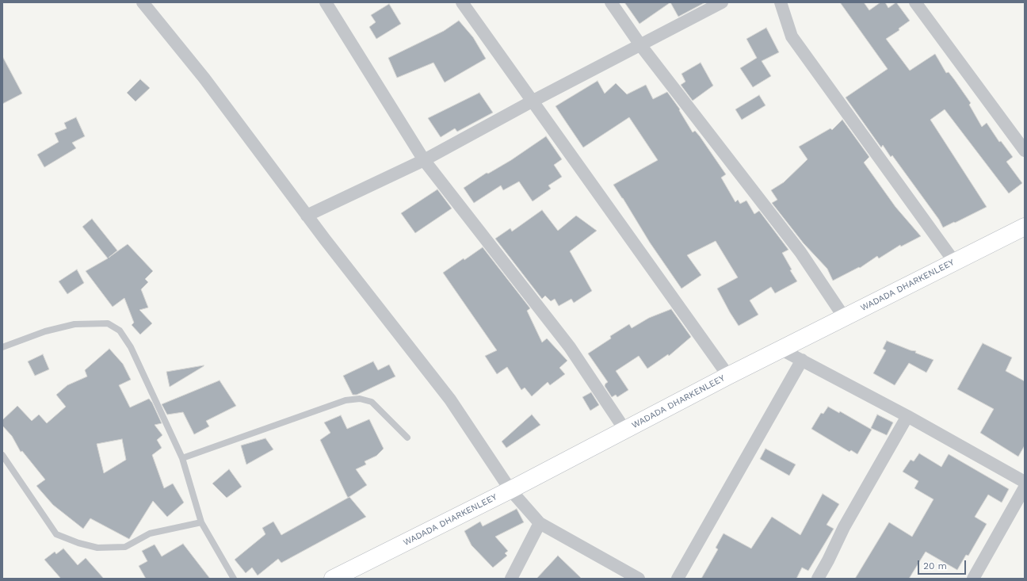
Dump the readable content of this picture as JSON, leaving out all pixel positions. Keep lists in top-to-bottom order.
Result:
{
  "streets": {
    "main road": ["WADADA DHARKENLEEY"]
  },
  "scale_bar": "20 m"
}
